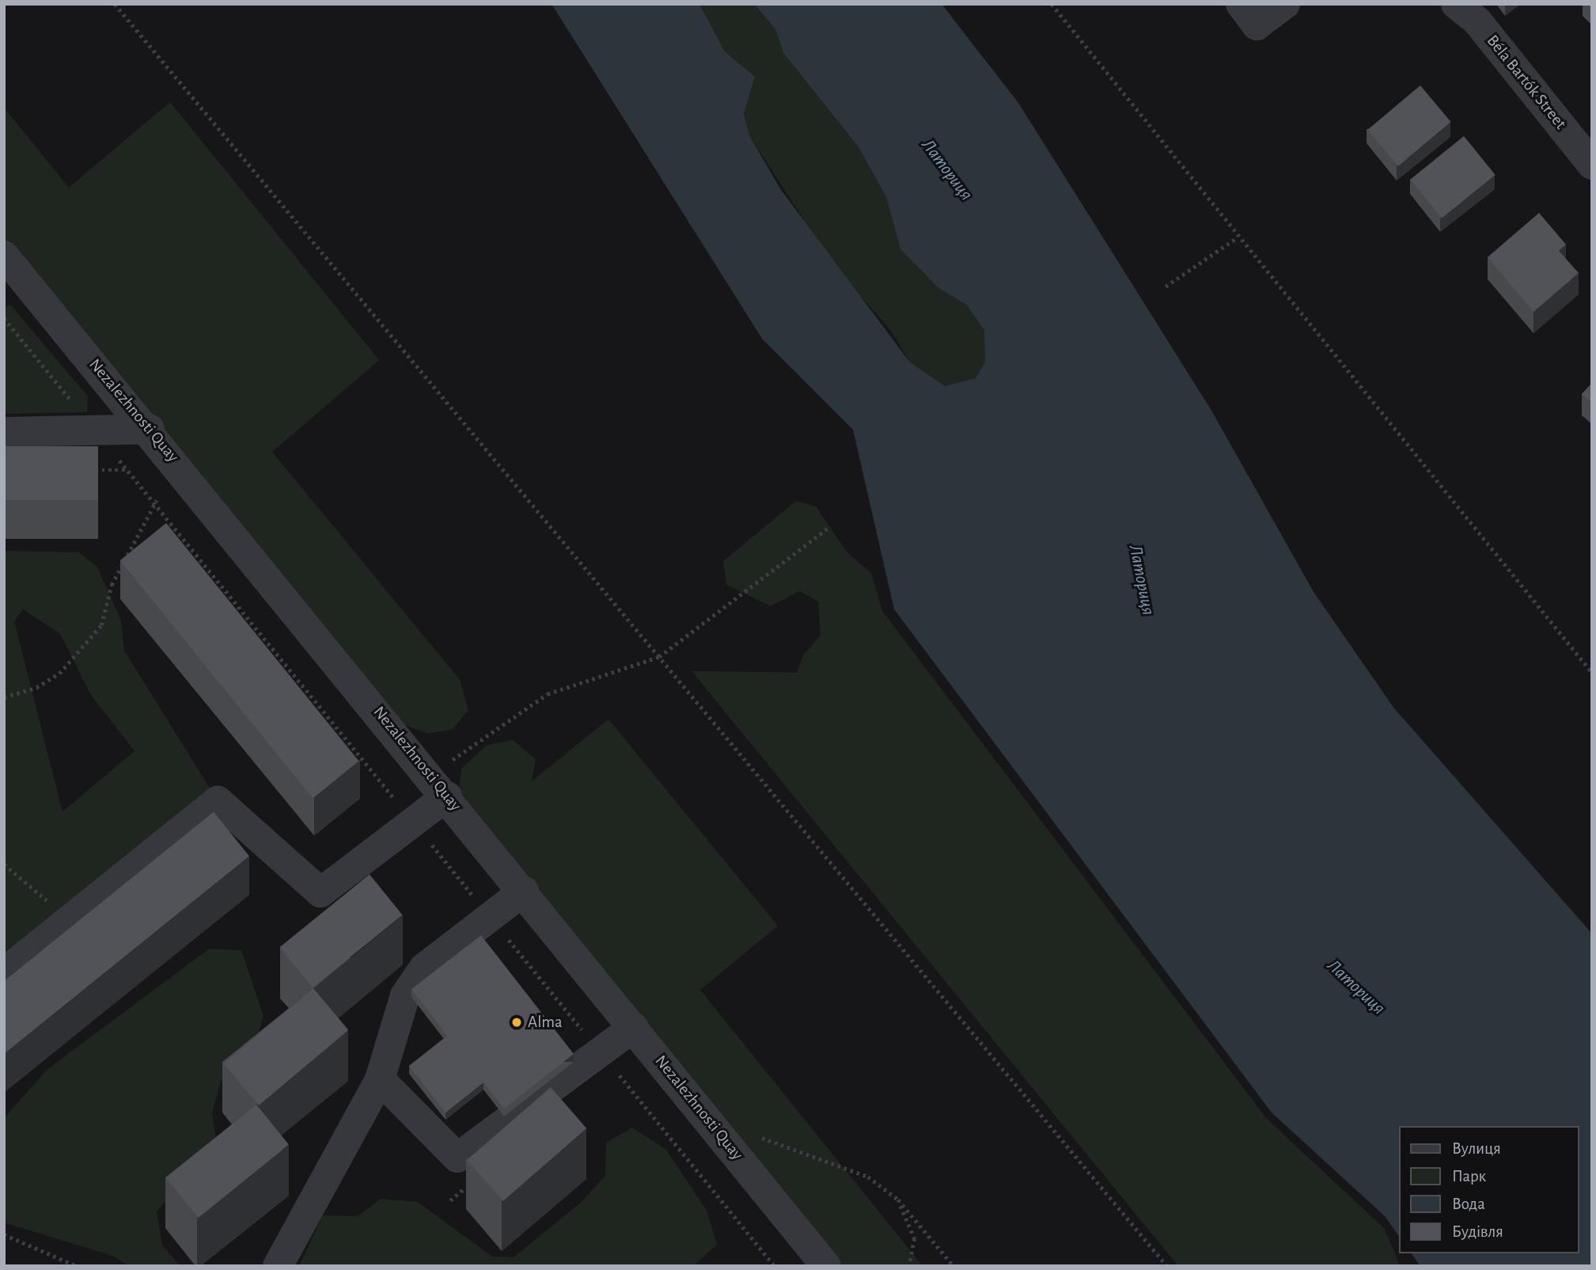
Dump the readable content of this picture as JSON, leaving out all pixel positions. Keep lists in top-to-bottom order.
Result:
{
  "streets": {
    "street": ["Béla Bartók Street", "Nezalezhnosti Quay"]
  },
  "water": ["Латориця"],
  "places": ["Alma"],
  "legend": [
    "Вулиця",
    "Парк",
    "Вода",
    "Будівля"
  ]
}
